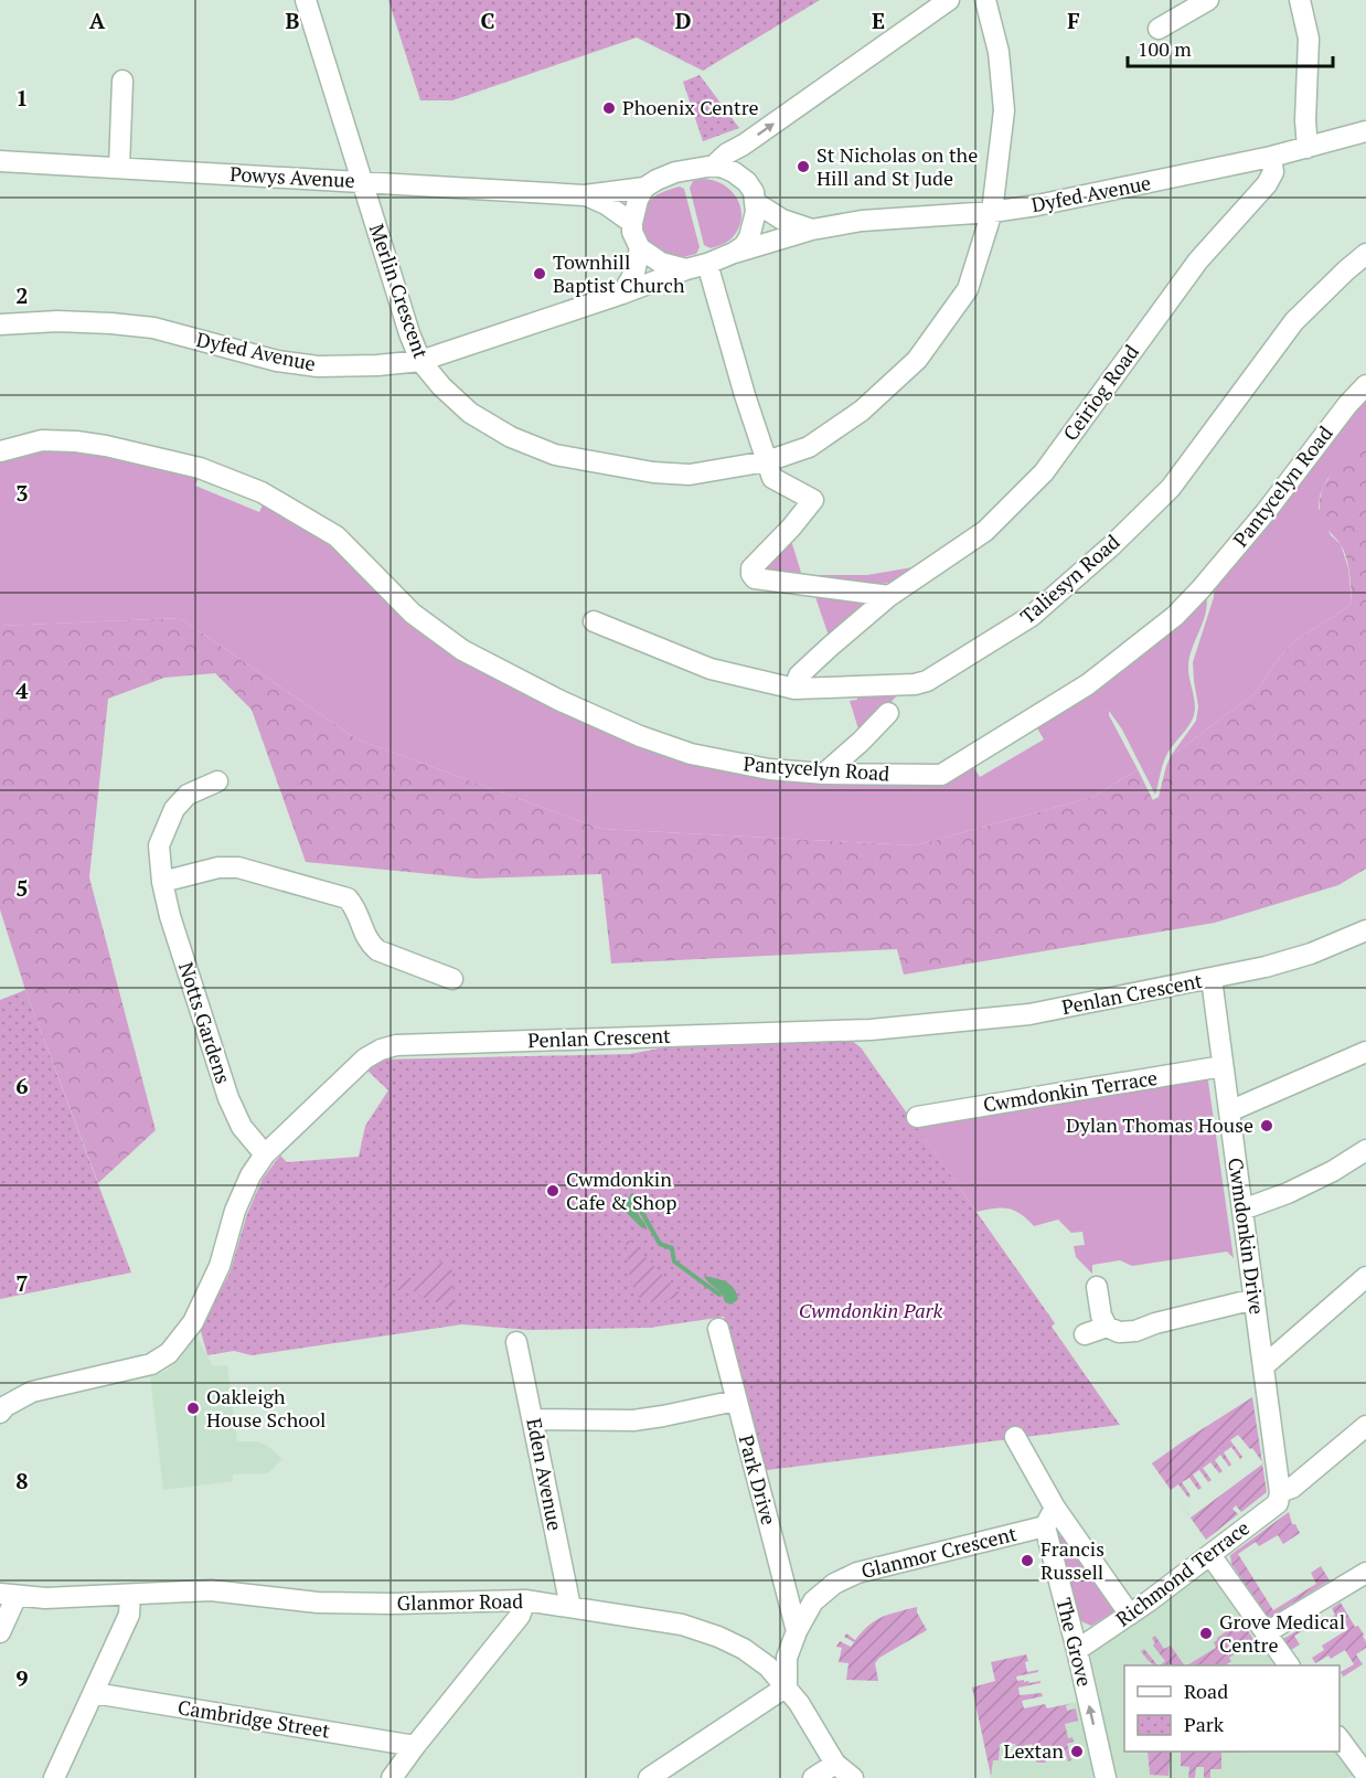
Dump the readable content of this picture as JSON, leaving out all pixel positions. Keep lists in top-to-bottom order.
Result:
{
  "streets": {
    "street": [
      "Powys Avenue",
      "Dyfed Avenue",
      "Merlin Crescent",
      "Ceiriog Road",
      "Pantycelyn Road",
      "Taliesyn Road",
      "Penlan Crescent",
      "Notts Gardens",
      "Cwmdonkin Terrace",
      "Cwmdonkin Drive",
      "Eden Avenue",
      "Park Drive",
      "Glanmor Crescent",
      "Richmond Terrace",
      "Glanmor Road",
      "The Grove",
      "Cambridge Street"
    ]
  },
  "crossings": [
    ["Powys Avenue", "Dyfed Avenue"],
    ["Powys Avenue", "Merlin Crescent"],
    ["Dyfed Avenue", "Merlin Crescent"],
    ["Dyfed Avenue", "Ceiriog Road"],
    ["Ceiriog Road", "Taliesyn Road"],
    ["Penlan Crescent", "Notts Gardens"],
    ["Penlan Crescent", "Cwmdonkin Drive"],
    ["Cwmdonkin Terrace", "Cwmdonkin Drive"],
    ["Cwmdonkin Drive", "Richmond Terrace"],
    ["Eden Avenue", "Glanmor Road"],
    ["Park Drive", "Glanmor Crescent"],
    ["Glanmor Crescent", "Glanmor Road"],
    ["Glanmor Crescent", "The Grove"],
    ["Richmond Terrace", "The Grove"]
  ],
  "parks": ["Cwmdonkin Park"],
  "places": [
    "Phoenix Centre",
    "St Nicholas on the Hill and St Jude",
    "Townhill Baptist Church",
    "Dylan Thomas House",
    "Cwmdonkin Cafe & Shop",
    "Oakleigh House School",
    "Francis Russell",
    "Grove Medical Centre",
    "Lextan"
  ],
  "legend": ["Road", "Park"],
  "scale_bar": "100 m",
  "grid": {
    "columns": [
      "A",
      "B",
      "C",
      "D",
      "E",
      "F"
    ],
    "rows": [
      "1",
      "2",
      "3",
      "4",
      "5",
      "6",
      "7",
      "8",
      "9"
    ]
  }
}
